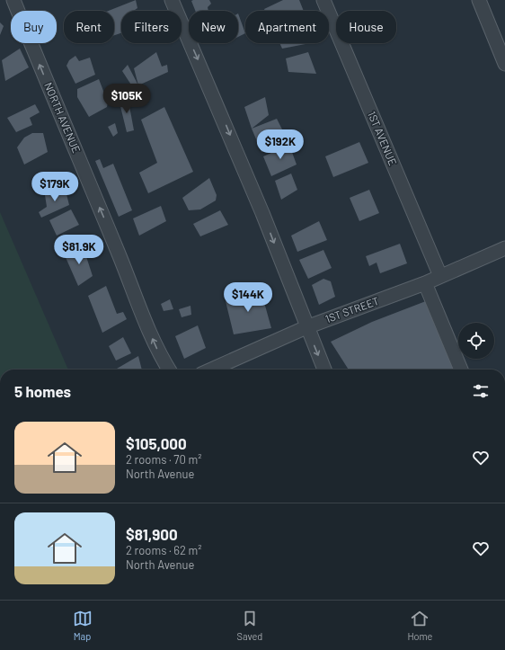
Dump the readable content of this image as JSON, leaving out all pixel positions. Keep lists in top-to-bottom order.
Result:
{
  "streets": {
    "street": ["NORTH AVENUE", "1ST AVENUE", "1ST STREET"]
  },
  "crossings": [
    ["1ST AVENUE", "1ST STREET"]
  ],
  "one_way": ["NORTH AVENUE"],
  "page": {
    "chip": [
      "Buy",
      "Rent",
      "Filters",
      "New",
      "Apartment",
      "House"
    ],
    "price": [
      "$105K",
      "$192K",
      "$179K",
      "$81.9K",
      "$144K"
    ],
    "heading": "5 homes",
    "list": [
      {
        "name": "$105,000",
        "note": "2 rooms · 70 m² · North Avenue"
      },
      {
        "name": "$81,900",
        "note": "2 rooms · 62 m² · North Avenue"
      }
    ],
    "tabs": ["Map", "Saved", "Home"]
  }
}
